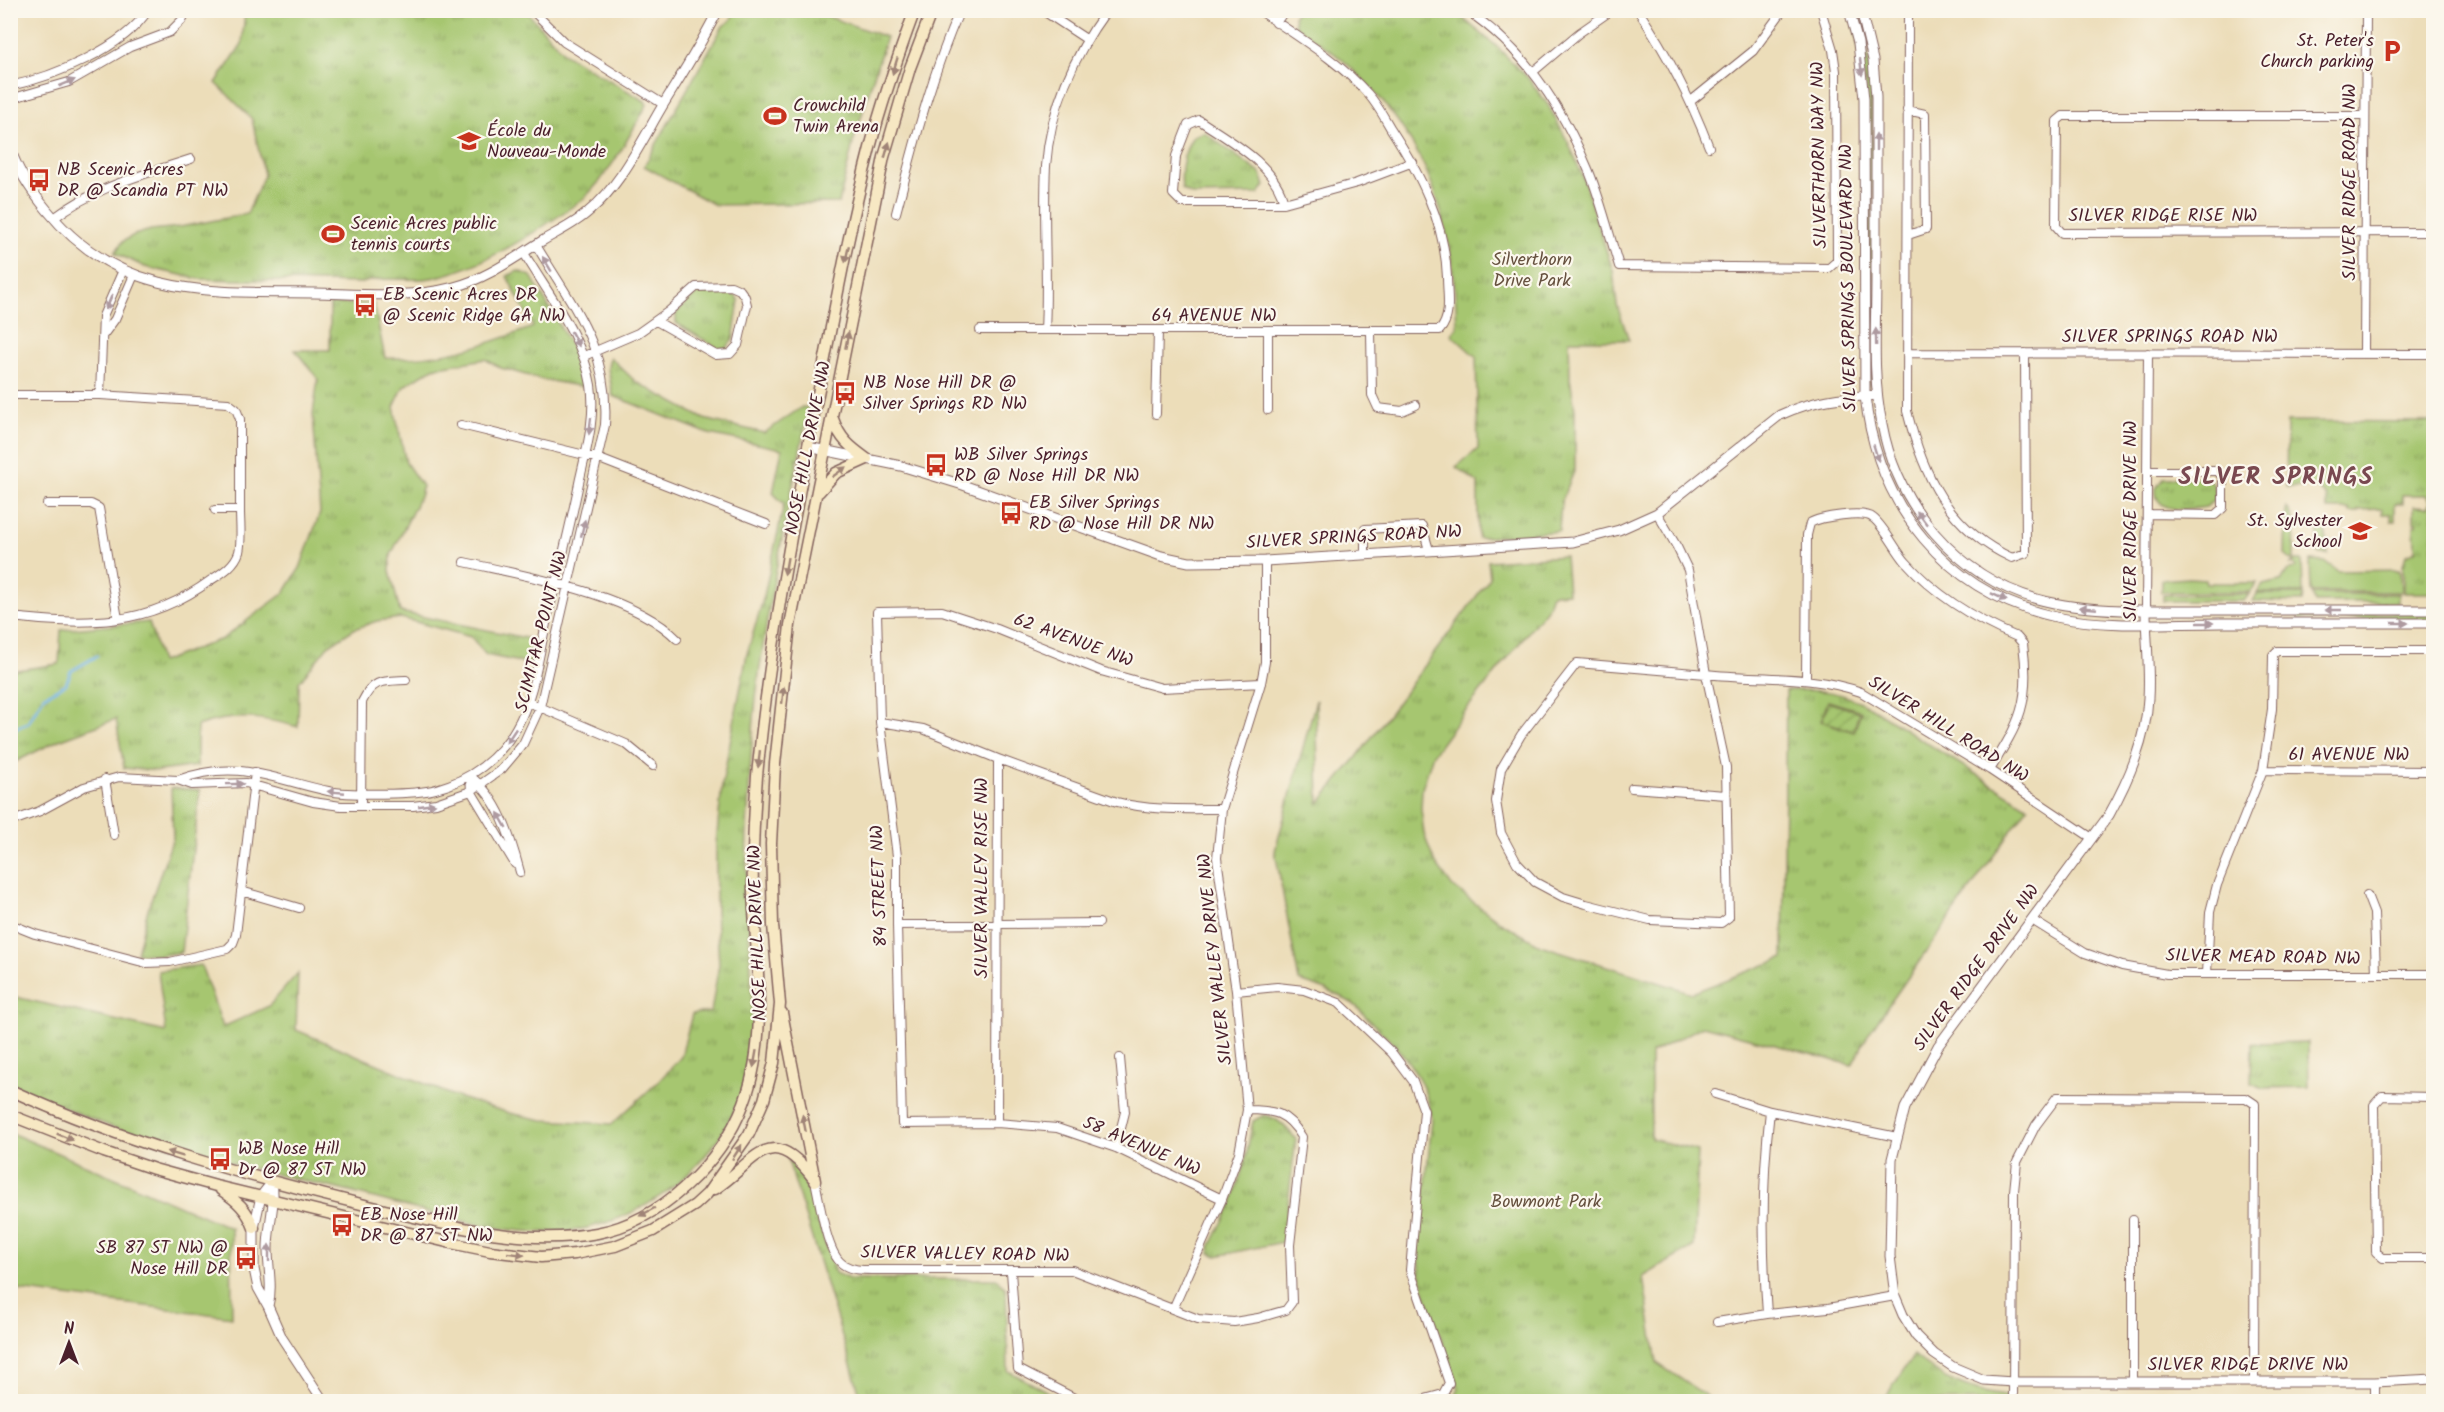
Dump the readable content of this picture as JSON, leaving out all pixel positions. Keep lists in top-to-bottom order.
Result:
{
  "streets": {
    "main road": ["NOSE HILL DRIVE NW"],
    "street": [
      "SILVERTHORN WAY NW",
      "SILVER RIDGE ROAD NW",
      "SILVER RIDGE RISE NW",
      "SILVER SPRINGS BOULEVARD NW",
      "64 AVENUE NW",
      "SILVER SPRINGS ROAD NW",
      "SILVER RIDGE DRIVE NW",
      "SCIMITAR POINT NW",
      "62 AVENUE NW",
      "SILVER HILL ROAD NW",
      "61 AVENUE NW",
      "SILVER VALLEY RISE NW",
      "84 STREET NW",
      "SILVER MEAD ROAD NW",
      "SILVER VALLEY DRIVE NW",
      "58 AVENUE NW",
      "SILVER VALLEY ROAD NW"
    ]
  },
  "crossings": [
    ["SILVER RIDGE ROAD NW", "SILVER RIDGE RISE NW"],
    ["SILVER RIDGE ROAD NW", "SILVER SPRINGS ROAD NW"],
    ["SILVER SPRINGS BOULEVARD NW", "SILVER SPRINGS ROAD NW"],
    ["SILVER SPRINGS BOULEVARD NW", "SILVER RIDGE DRIVE NW"],
    ["SILVER SPRINGS ROAD NW", "NOSE HILL DRIVE NW"],
    ["SILVER SPRINGS ROAD NW", "SILVER RIDGE DRIVE NW"],
    ["SILVER SPRINGS ROAD NW", "SILVER VALLEY DRIVE NW"],
    ["SILVER RIDGE DRIVE NW", "SILVER HILL ROAD NW"],
    ["SILVER RIDGE DRIVE NW", "SILVER MEAD ROAD NW"],
    ["62 AVENUE NW", "84 STREET NW"],
    ["62 AVENUE NW", "SILVER VALLEY DRIVE NW"],
    ["SILVER VALLEY RISE NW", "SILVER VALLEY DRIVE NW"],
    ["SILVER VALLEY RISE NW", "58 AVENUE NW"],
    ["84 STREET NW", "58 AVENUE NW"],
    ["SILVER VALLEY DRIVE NW", "58 AVENUE NW"],
    ["SILVER VALLEY DRIVE NW", "SILVER VALLEY ROAD NW"]
  ],
  "districts": ["SILVER SPRINGS"],
  "parks": ["Silverthorn Drive Park", "Bowmont Park"],
  "places": {
    "parking": ["St. Peter's Church parking"],
    "sports": ["Crowchild Twin Arena", "Scenic Acres public tennis courts"],
    "school or university": ["École du Nouveau-Monde", "St. Sylvester School"],
    "bus stop": [
      "NB Scenic Acres DR @ Scandia PT NW",
      "EB Scenic Acres DR @ Scenic Ridge GA NW",
      "NB Nose Hill DR @ Silver Springs RD NW",
      "WB Silver Springs RD @ Nose Hill DR NW",
      "EB Silver Springs RD @ Nose Hill DR NW",
      "WB Nose Hill Dr @ 87 ST NW",
      "EB Nose Hill DR @ 87 ST NW",
      "SB 87 ST NW @ Nose Hill DR"
    ]
  },
  "north": "top"
}
